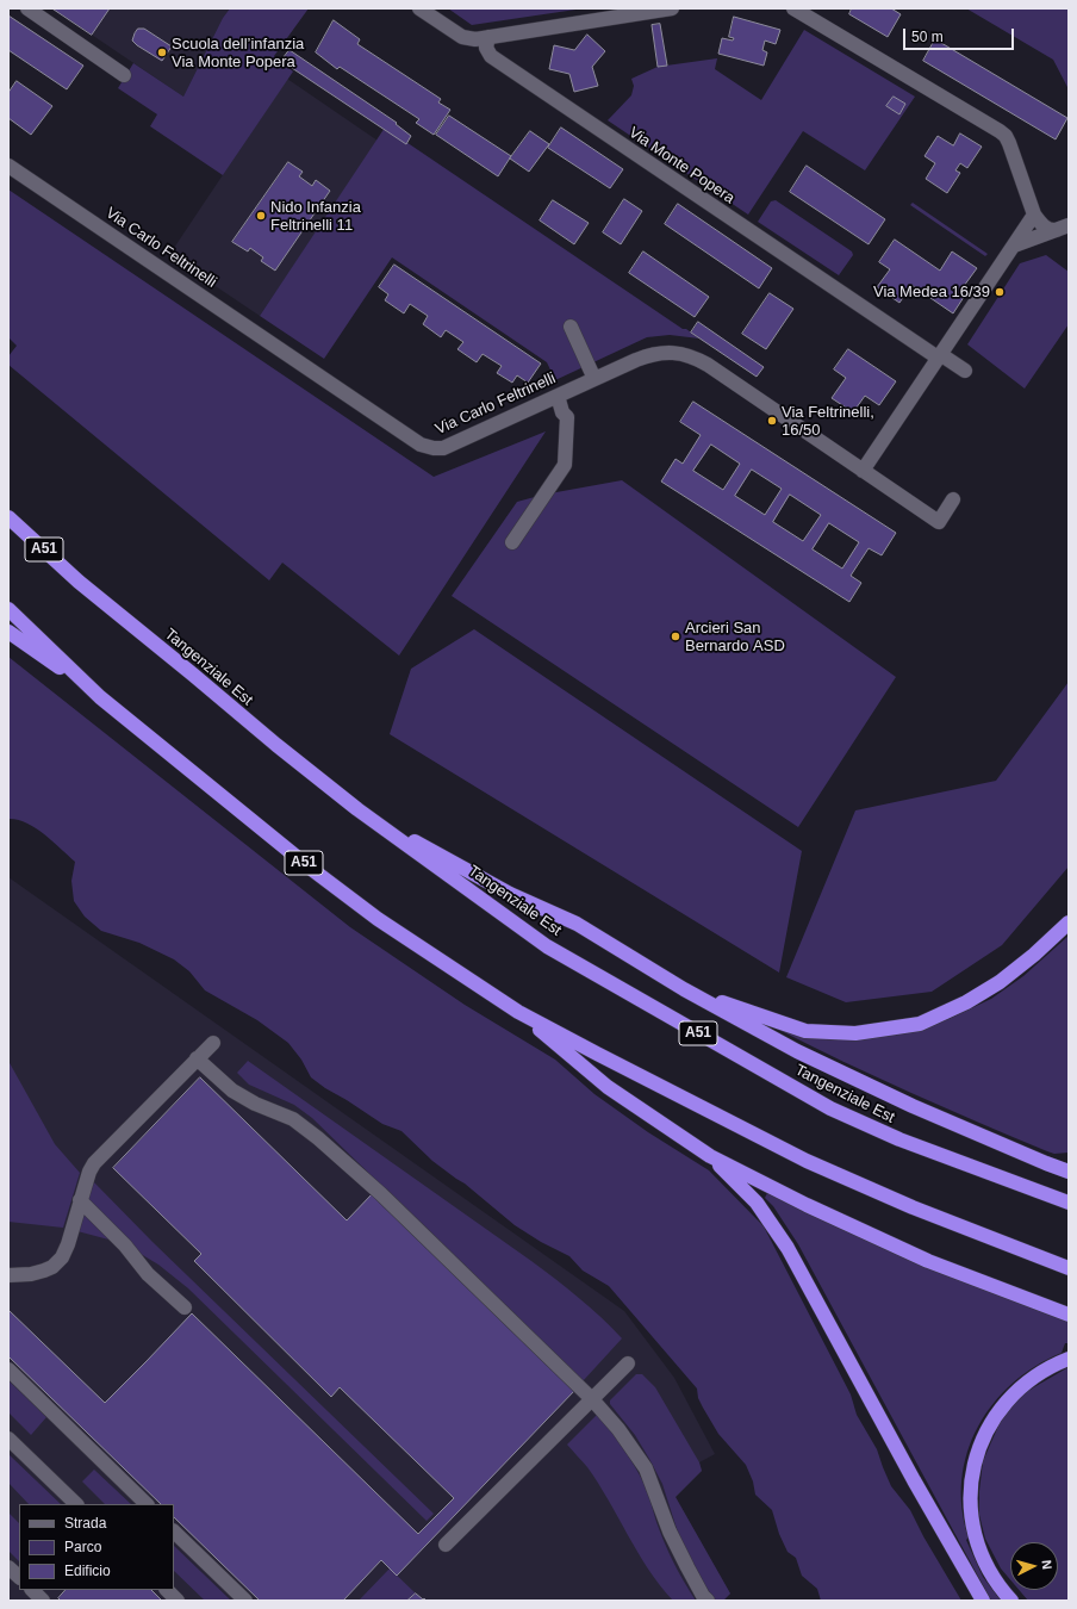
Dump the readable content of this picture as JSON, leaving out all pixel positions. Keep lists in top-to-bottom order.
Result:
{
  "streets": {
    "highway": ["A51", "Tangenziale Est"],
    "street": ["Via Monte Popera", "Via Carlo Feltrinelli"]
  },
  "places": [
    "Scuola dell’infanzia Via Monte Popera",
    "Nido Infanzia Feltrinelli 11",
    "Via Medea 16/39",
    "Via Feltrinelli, 16/50",
    "Arcieri San Bernardo ASD"
  ],
  "legend": ["Strada", "Parco", "Edificio"],
  "scale_bar": "50 m",
  "north": "right"
}
